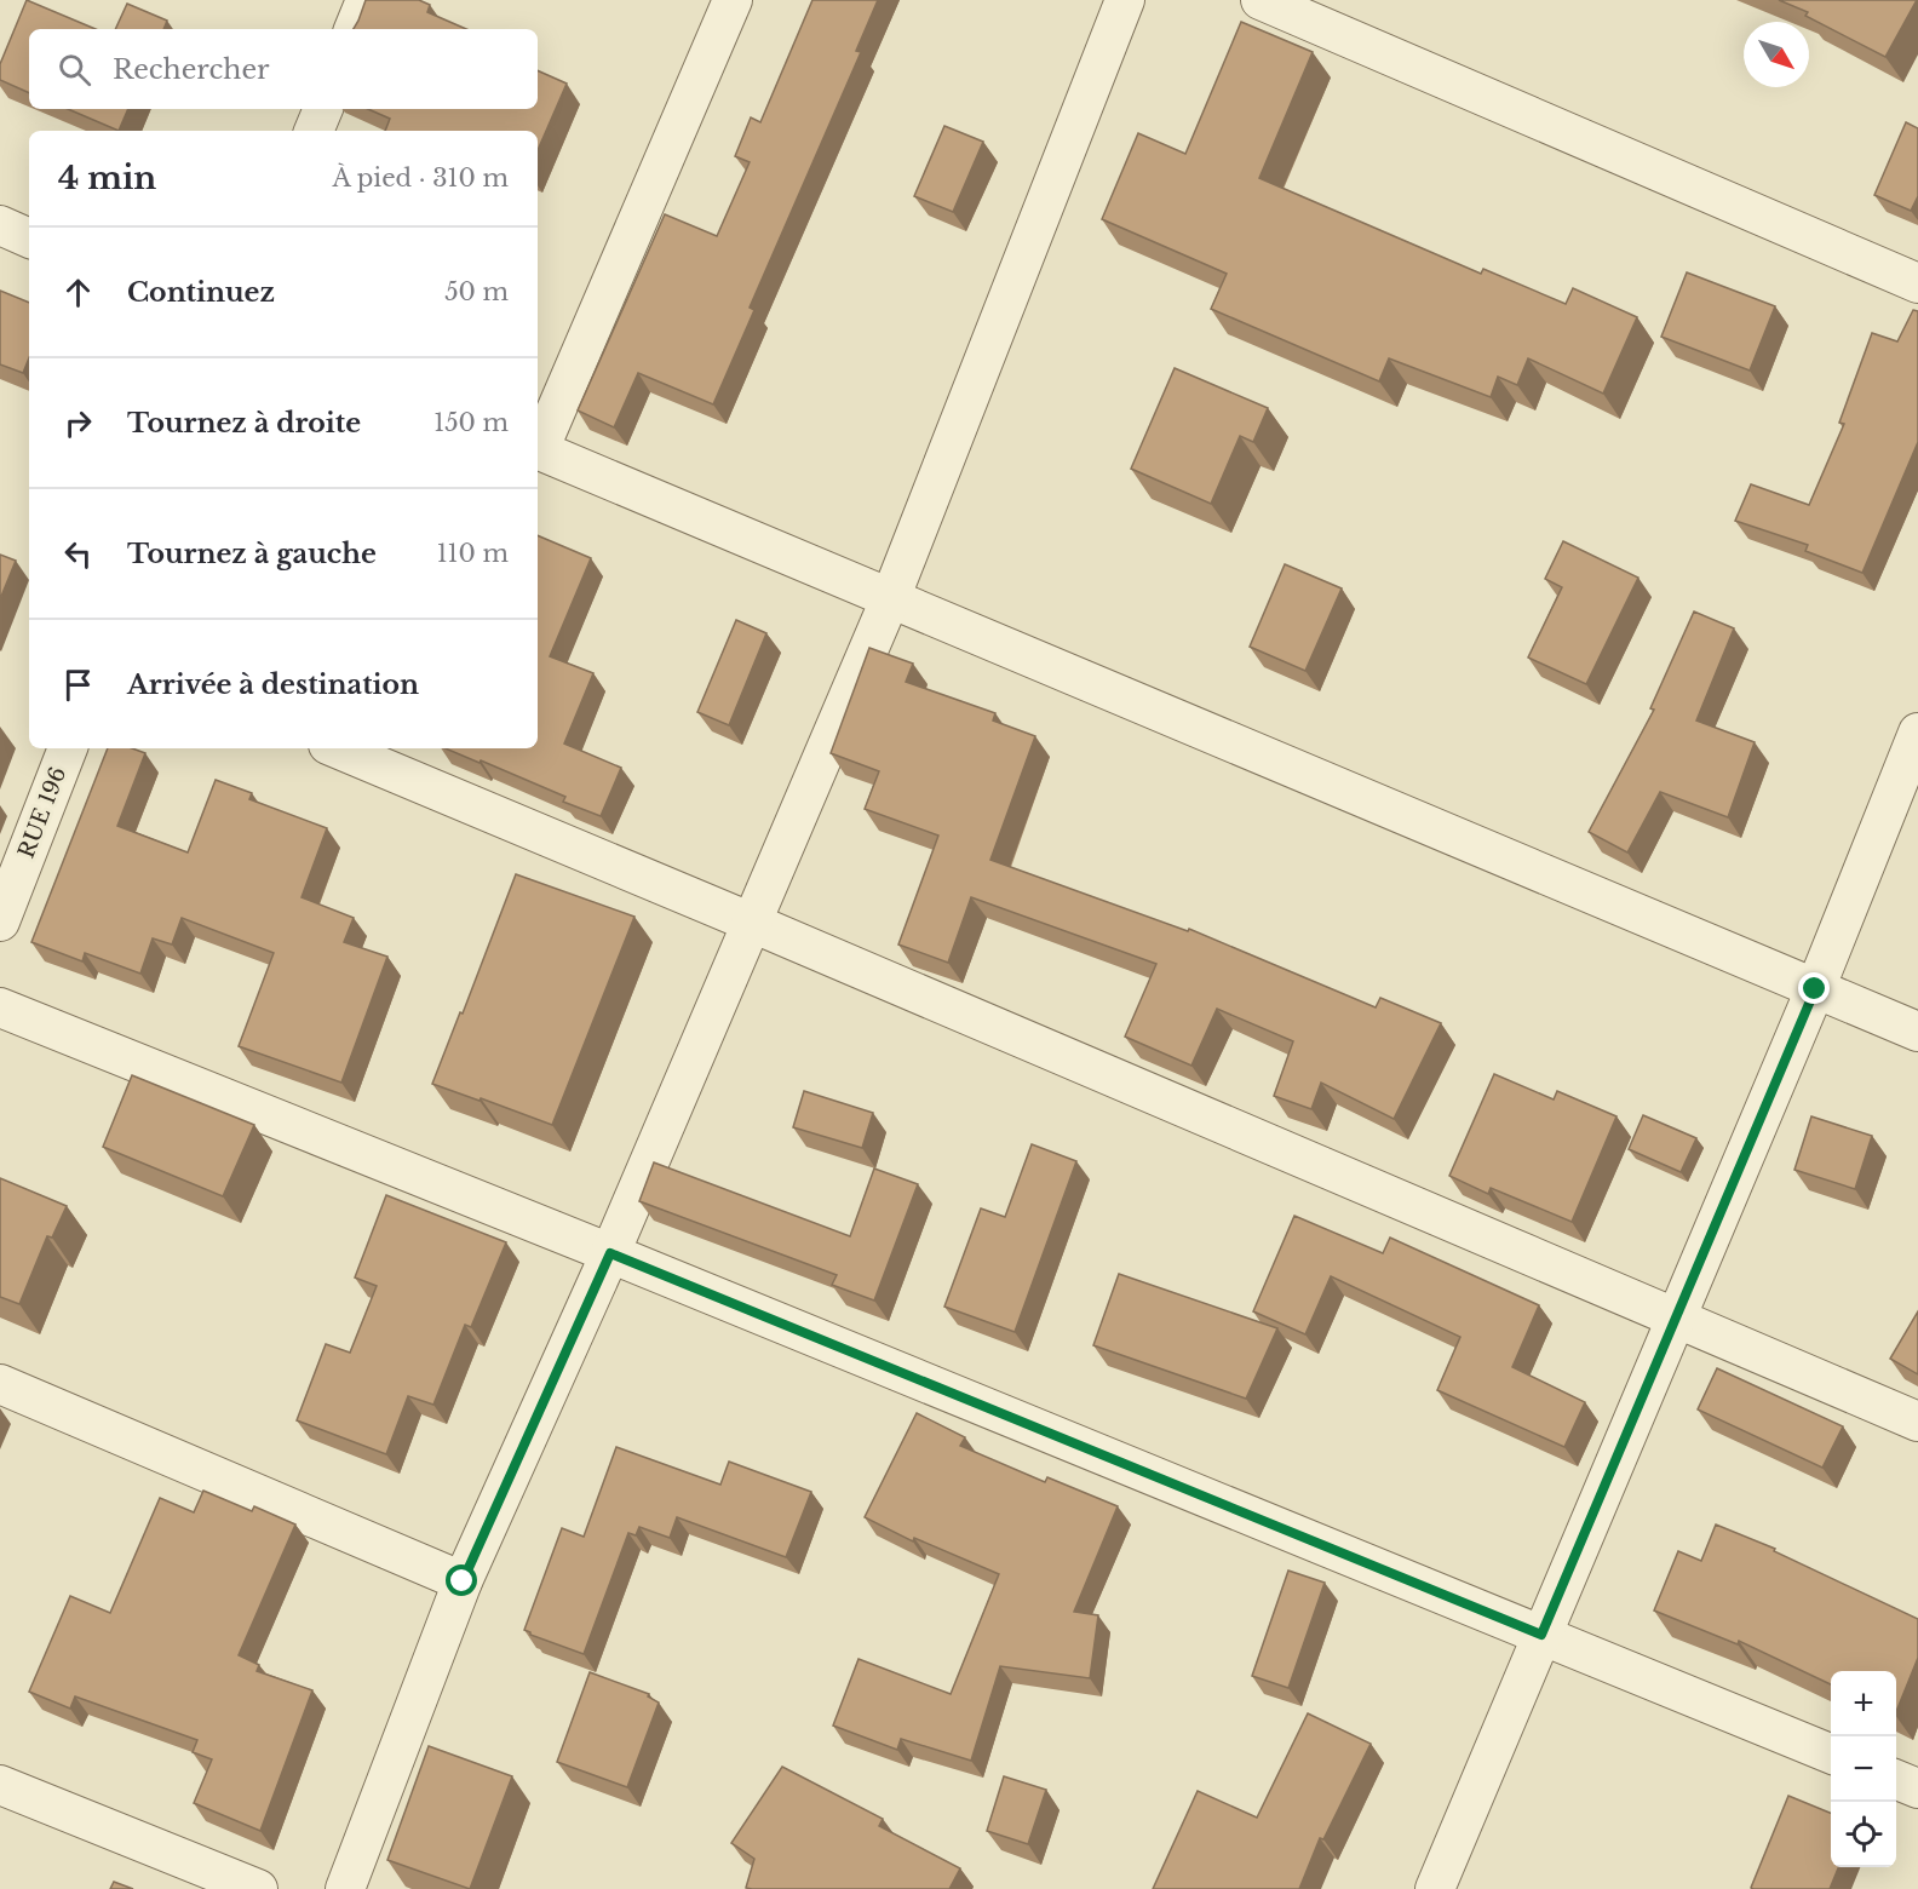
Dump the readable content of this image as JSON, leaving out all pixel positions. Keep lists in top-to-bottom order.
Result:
{
  "streets": {
    "street": ["RUE 196"]
  },
  "north": "bottom right",
  "page": {
    "search": "Rechercher",
    "heading": ["4 min", "À pied · 310 m"],
    "list": [
      ["Continuez", "50 m"],
      ["Tournez à droite", "150 m"],
      ["Tournez à gauche", "110 m"],
      "Arrivée à destination"
    ],
    "map_buttons": ["+", "−"]
  }
}
